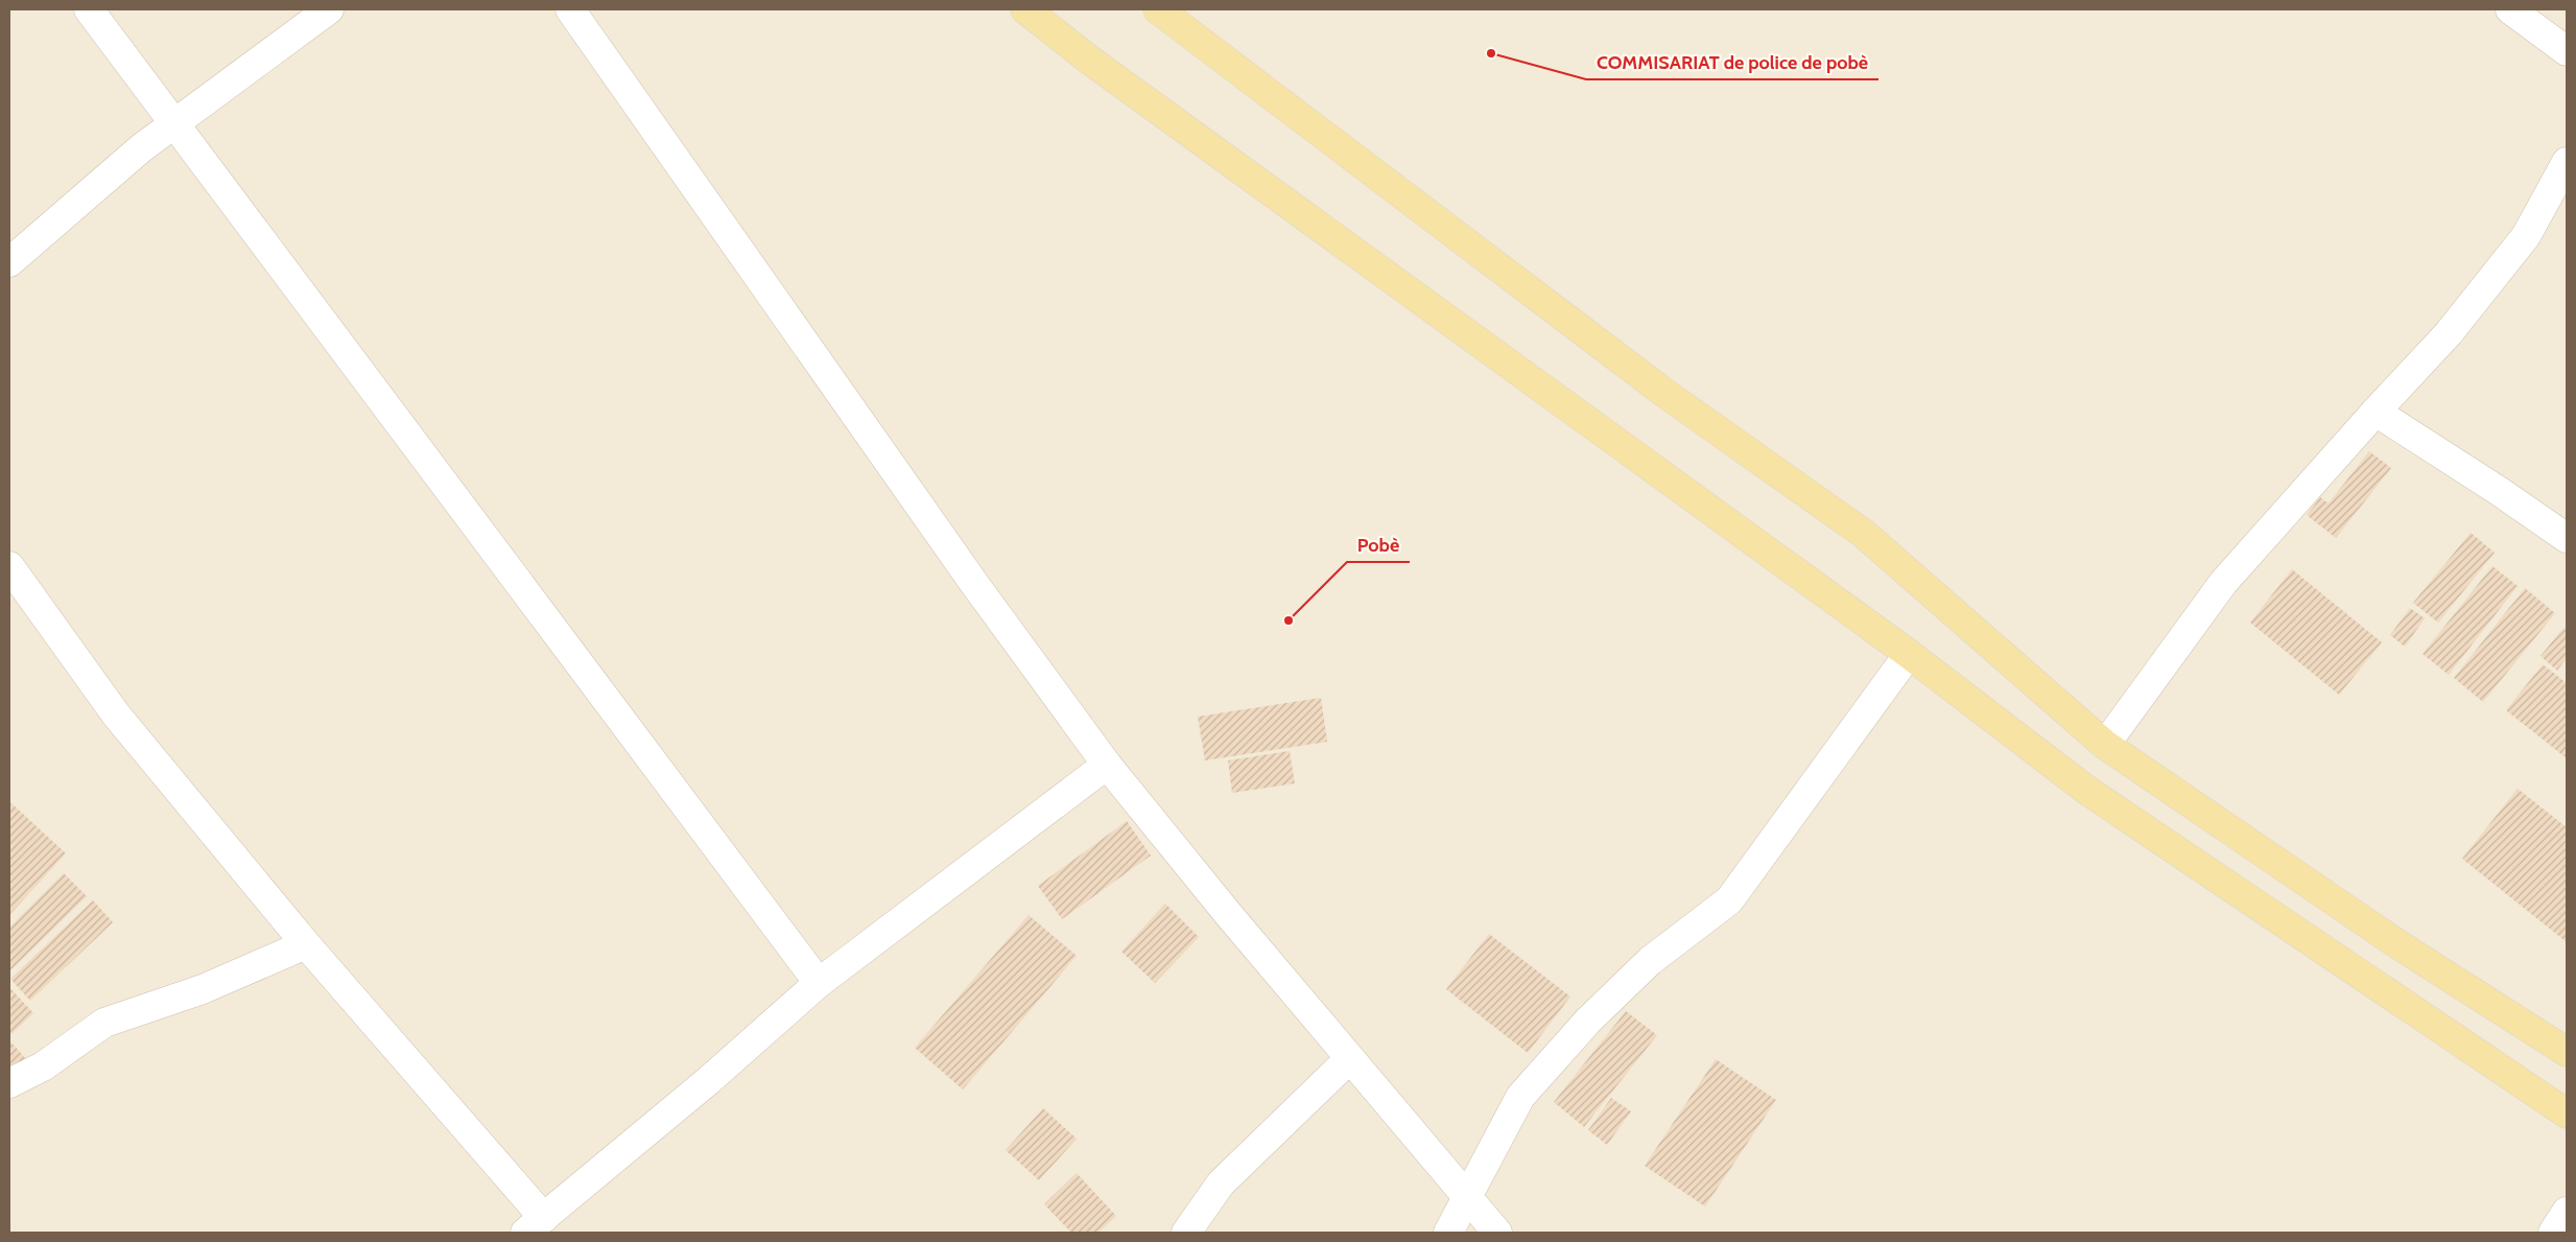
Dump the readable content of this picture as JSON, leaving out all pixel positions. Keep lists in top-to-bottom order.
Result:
{
  "places": ["COMMISARIAT de police de pobè", "Pobè"]
}
